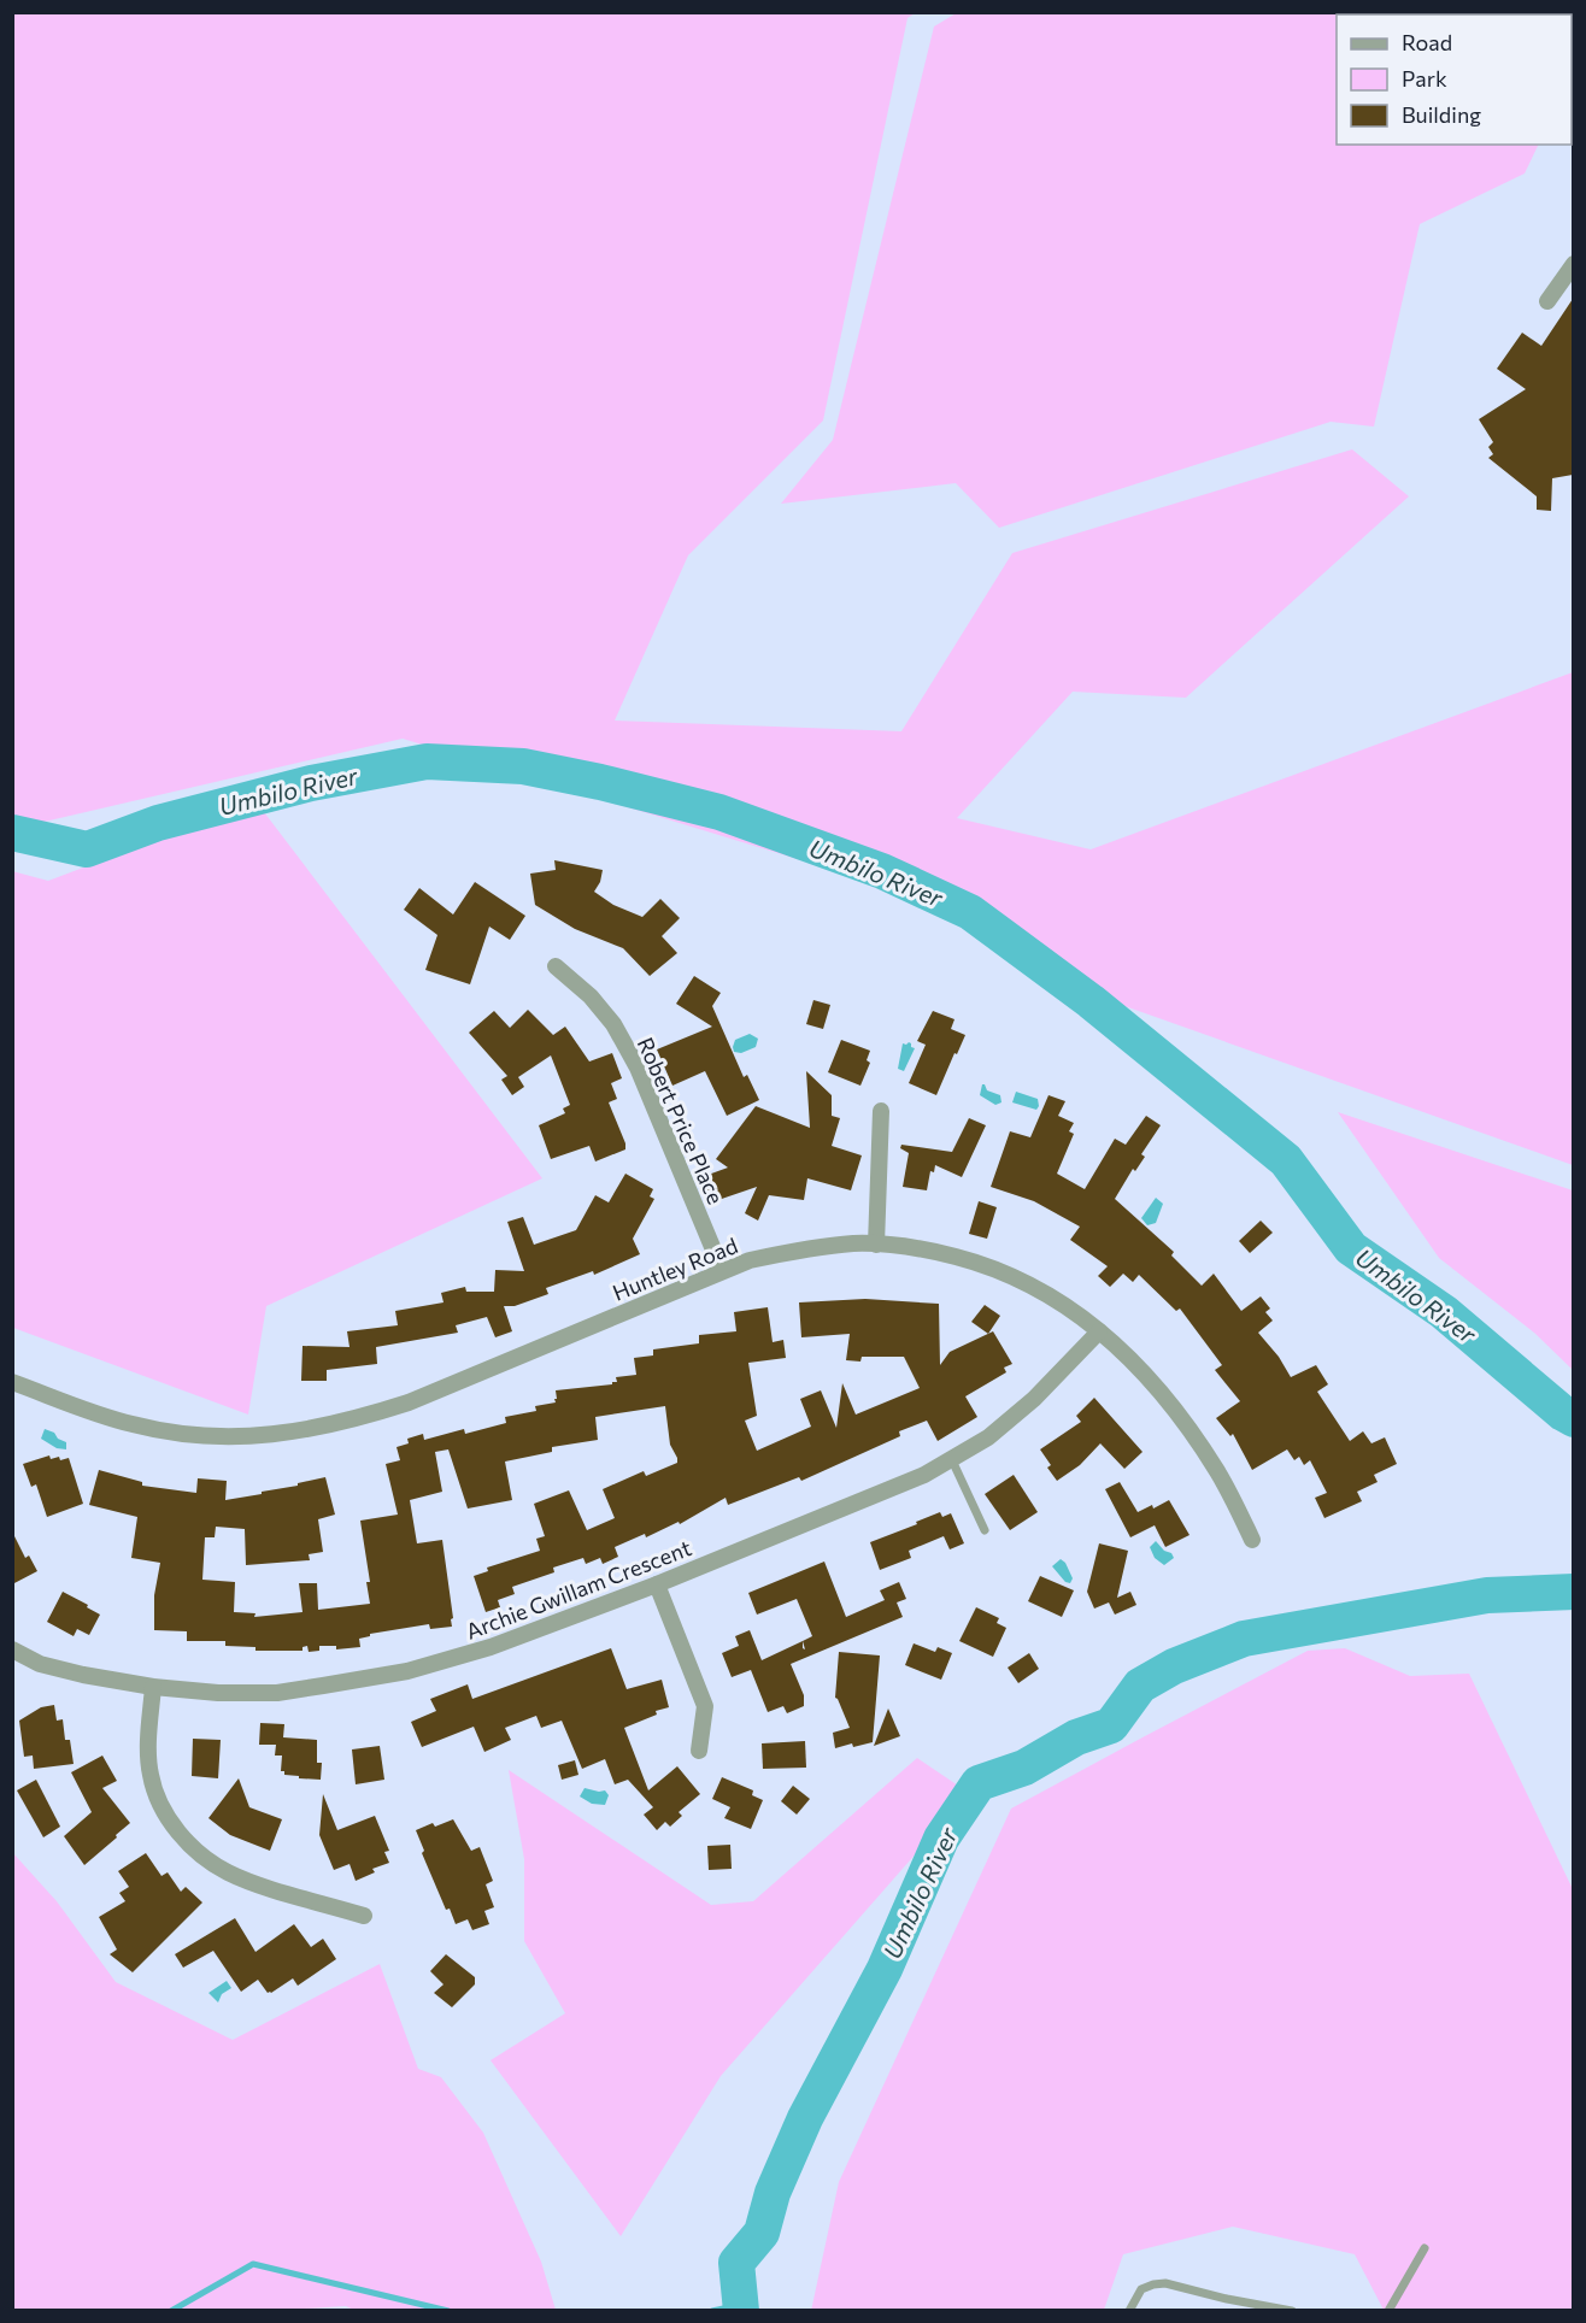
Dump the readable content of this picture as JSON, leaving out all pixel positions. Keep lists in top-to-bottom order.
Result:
{
  "streets": {
    "street": ["Robert Price Place", "Huntley Road", "Archie Gwillam Crescent"]
  },
  "crossings": [
    ["Robert Price Place", "Huntley Road"],
    ["Huntley Road", "Archie Gwillam Crescent"]
  ],
  "water": ["Umbilo River"],
  "legend": ["Road", "Park", "Building"]
}
